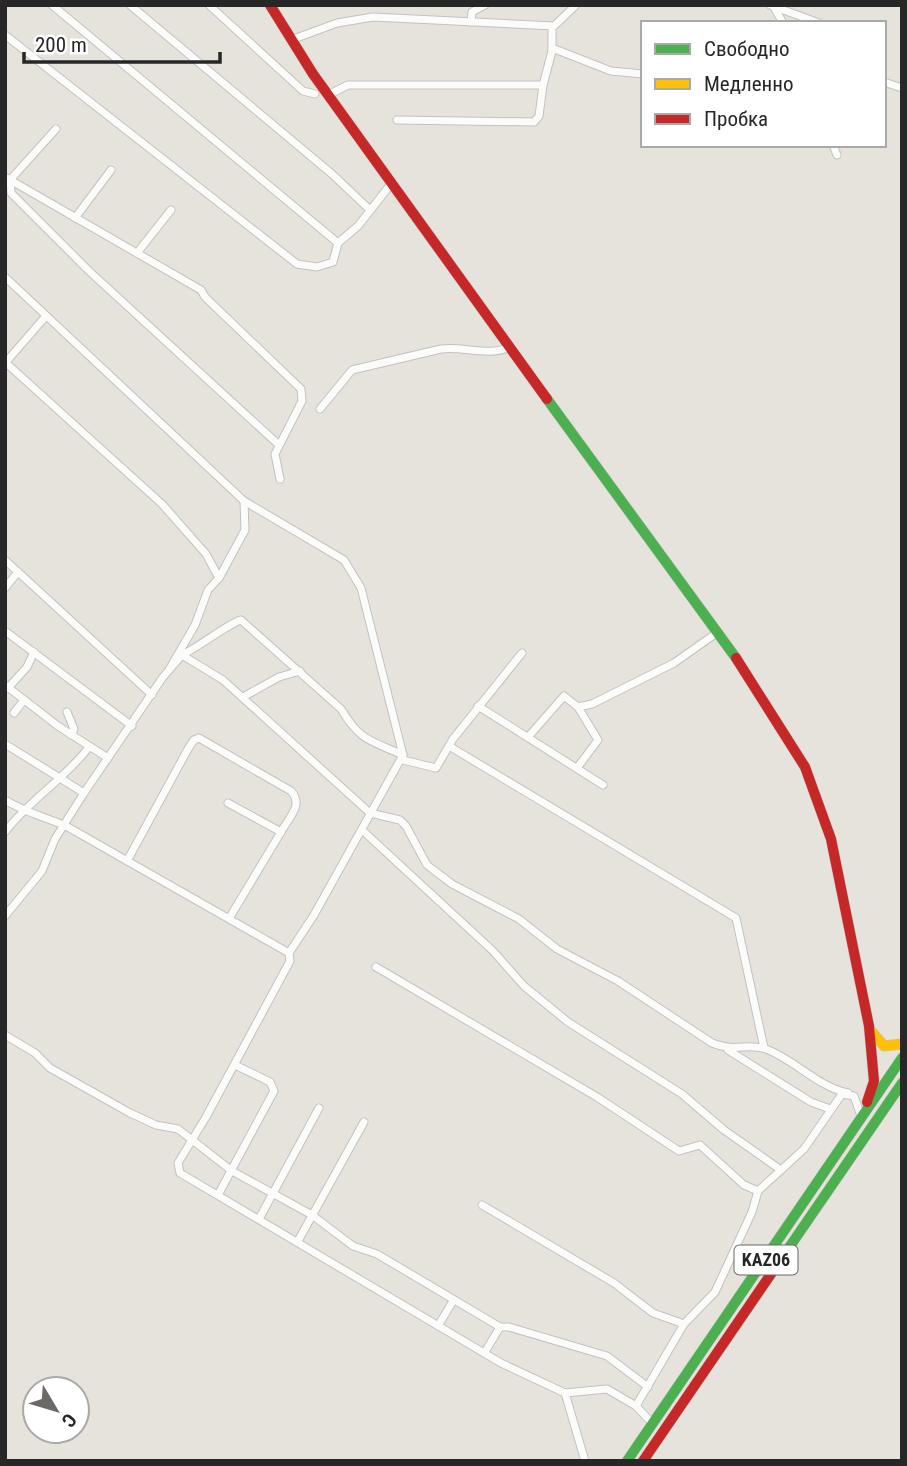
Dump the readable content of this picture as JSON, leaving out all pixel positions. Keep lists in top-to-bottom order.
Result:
{
  "streets": {
    "main road": ["KАZ06"]
  },
  "legend": ["Свободно", "Медленно", "Пробка"],
  "scale_bar": "200 m",
  "north": "bottom right"
}
